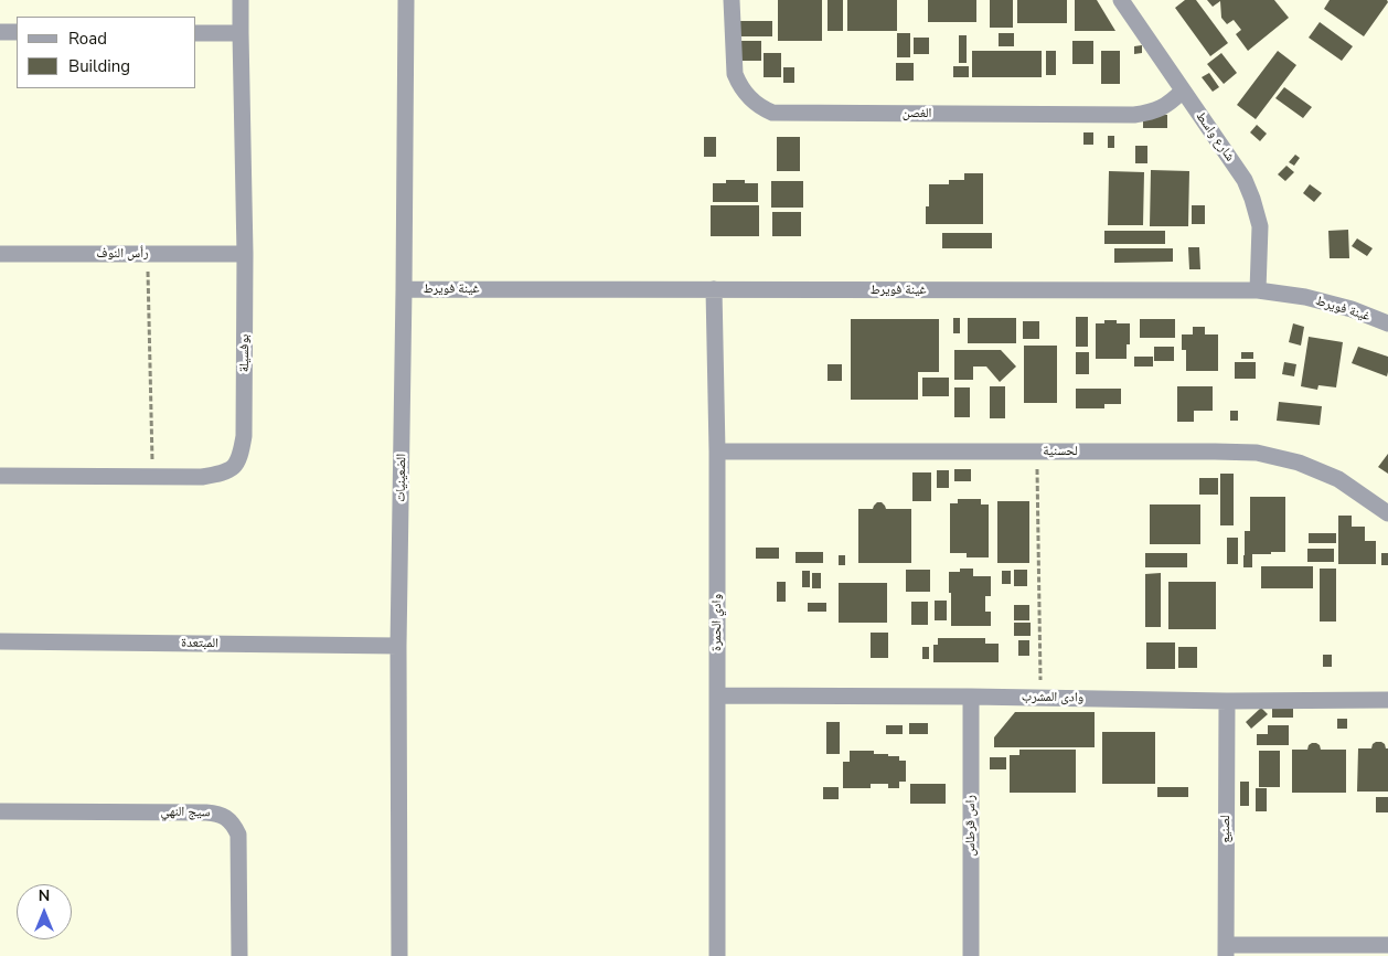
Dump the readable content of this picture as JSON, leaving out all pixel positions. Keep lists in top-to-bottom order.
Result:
{
  "streets": {
    "street": [
      "الغصن",
      "شارع واسط",
      "رأس النوف",
      "غينة فويرط",
      "بوفسيلة",
      "لحسنية",
      "الضعينيات",
      "وادي الحمرة",
      "المبتعدة",
      "وادى المشرب",
      "سيج النهي",
      "راس قرطاس",
      "لصنيع"
    ]
  },
  "crossings": [
    ["الغصن", "شارع واسط"],
    ["شارع واسط", "غينة فويرط"],
    ["رأس النوف", "بوفسيلة"],
    ["غينة فويرط", "الضعينيات"],
    ["غينة فويرط", "وادي الحمرة"],
    ["لحسنية", "وادي الحمرة"],
    ["الضعينيات", "المبتعدة"],
    ["وادي الحمرة", "وادى المشرب"],
    ["وادى المشرب", "راس قرطاس"],
    ["وادى المشرب", "لصنيع"]
  ],
  "legend": ["Road", "Building"],
  "north": "top"
}
